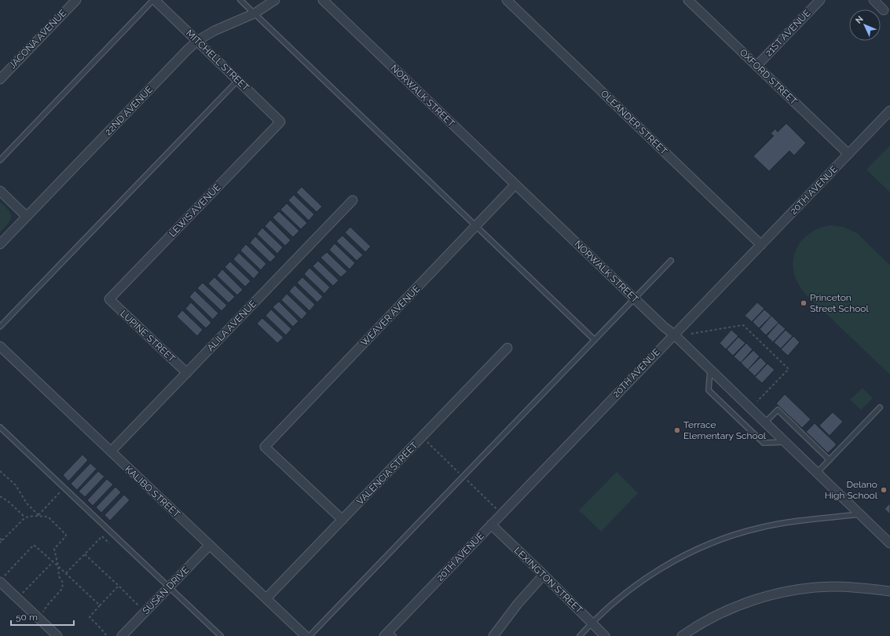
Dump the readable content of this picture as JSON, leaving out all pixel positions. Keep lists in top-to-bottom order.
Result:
{
  "streets": {
    "street": [
      "21ST AVENUE",
      "JACONA AVENUE",
      "MITCHELL STREET",
      "OXFORD STREET",
      "NORWALK STREET",
      "22ND AVENUE",
      "OLEANDER STREET",
      "20TH AVENUE",
      "LEWIS AVENUE",
      "WEAVER AVENUE",
      "ALILA AVENUE",
      "LUPINE STREET",
      "VALENCIA STREET",
      "KALIBO STREET",
      "LEXINGTON STREET",
      "SUSAN DRIVE"
    ]
  },
  "crossings": [
    ["21ST AVENUE", "OXFORD STREET"],
    ["MITCHELL STREET", "22ND AVENUE"],
    ["MITCHELL STREET", "LEWIS AVENUE"],
    ["OXFORD STREET", "20TH AVENUE"],
    ["NORWALK STREET", "20TH AVENUE"],
    ["NORWALK STREET", "WEAVER AVENUE"],
    ["OLEANDER STREET", "20TH AVENUE"],
    ["20TH AVENUE", "LEXINGTON STREET"],
    ["LEWIS AVENUE", "LUPINE STREET"],
    ["WEAVER AVENUE", "VALENCIA STREET"],
    ["ALILA AVENUE", "LUPINE STREET"],
    ["ALILA AVENUE", "KALIBO STREET"],
    ["VALENCIA STREET", "KALIBO STREET"],
    ["KALIBO STREET", "SUSAN DRIVE"]
  ],
  "places": ["Princeton Street School", "Terrace Elementary School", "Delano High School"],
  "scale_bar": "50 m",
  "north": "top left"
}
